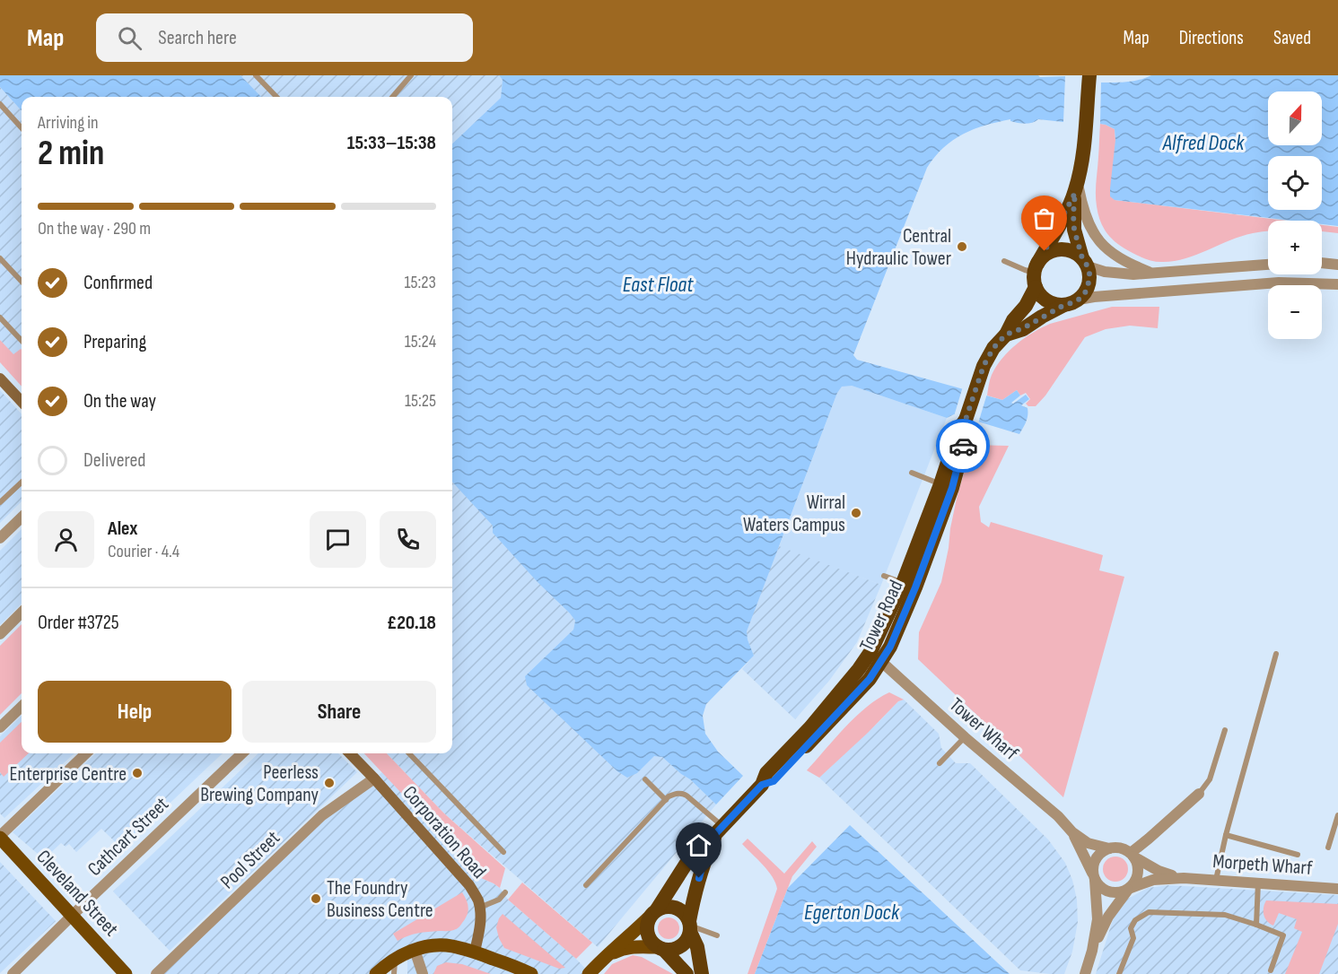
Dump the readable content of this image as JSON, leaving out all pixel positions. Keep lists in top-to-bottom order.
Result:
{
  "streets": {
    "highway": ["Tower Road"],
    "main road": ["Corporation Road", "Cleveland Street"],
    "street": [
      "Tower Wharf",
      "Cathcart Street",
      "Pool Street",
      "Morpeth Wharf"
    ]
  },
  "crossings": [
    ["Tower Road", "Tower Wharf"],
    ["Tower Wharf", "Morpeth Wharf"],
    ["Corporation Road", "Pool Street"],
    ["Cathcart Street", "Cleveland Street"]
  ],
  "water": ["Alfred Dock", "East Float", "Egerton Dock"],
  "places": [
    "Central Hydraulic Tower",
    "Wirral Waters Campus",
    "Enterprise Centre",
    "Peerless Brewing Company",
    "The Foundry Business Centre"
  ],
  "north": "top",
  "page": {
    "header": "Map",
    "search": "Search here",
    "nav": ["Map", "Directions", "Saved"],
    "map_buttons": ["+", "−"],
    "heading": ["2 min", "Arriving in", "15:33–15:38"],
    "panel": [
      "Alex",
      "Courier · 4.4",
      "Order #3725",
      "£20.18"
    ],
    "bar": "On the way · 290 m",
    "list": [
      ["Confirmed", "15:23"],
      ["Preparing", "15:24"],
      ["On the way", "15:25"],
      "Delivered"
    ],
    "buttons": ["Help", "Share"]
  }
}
